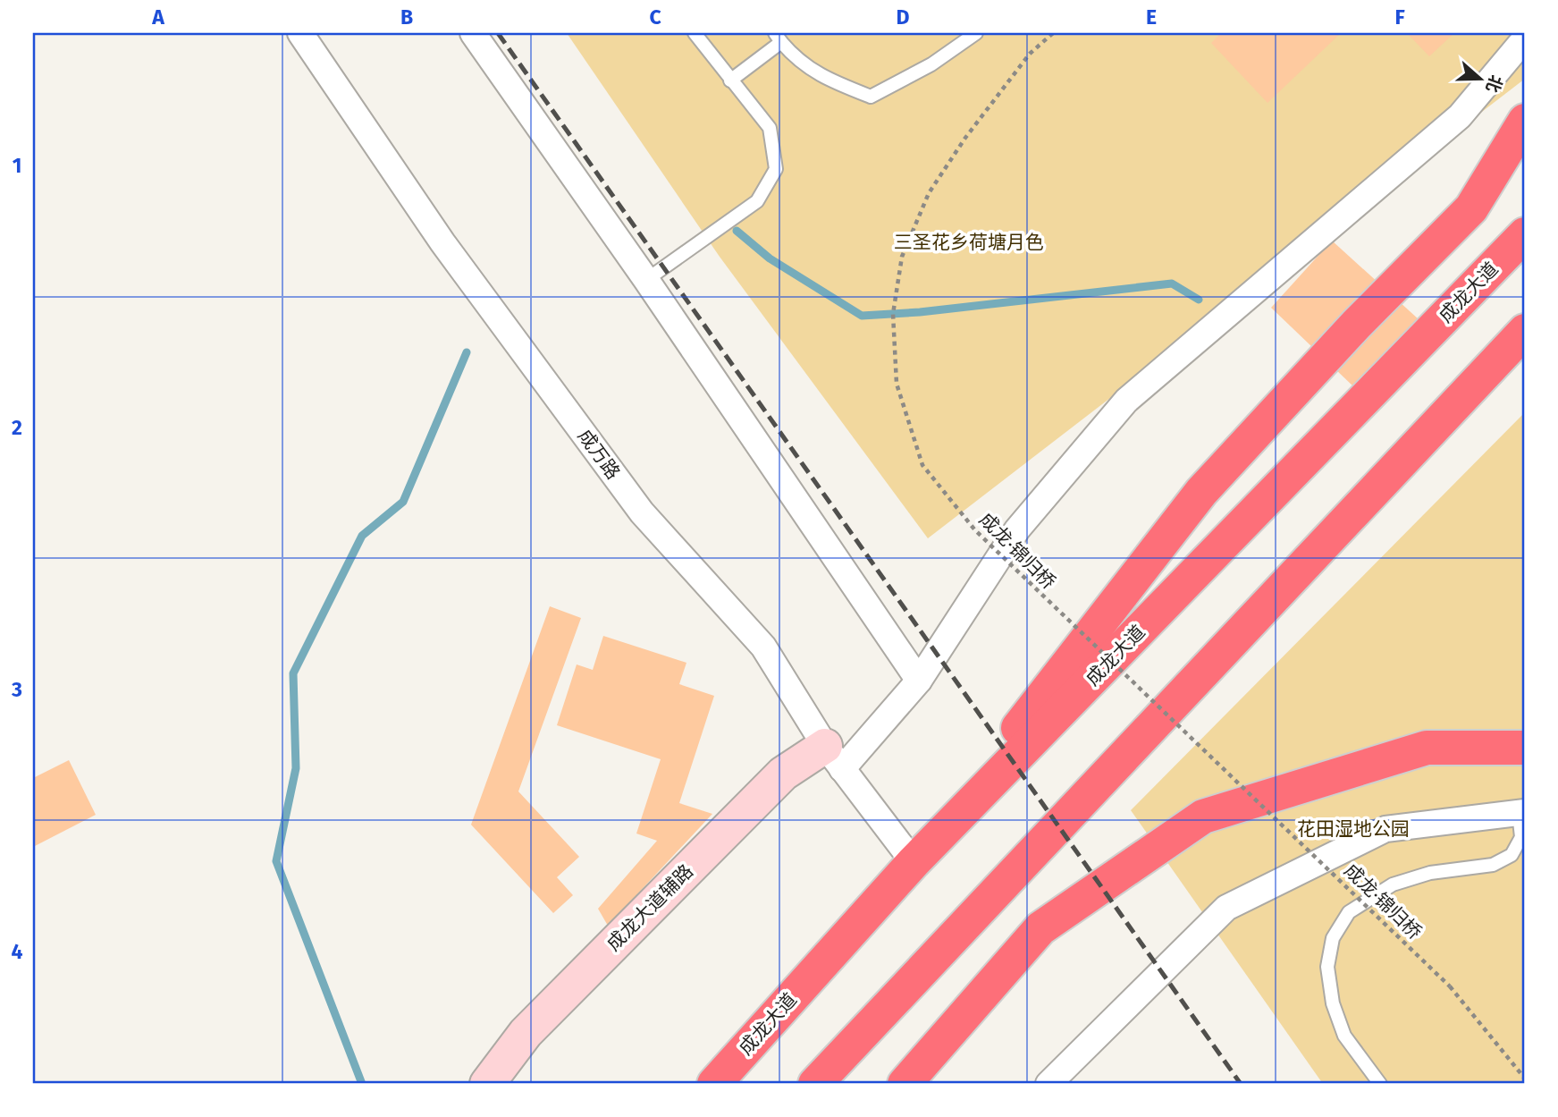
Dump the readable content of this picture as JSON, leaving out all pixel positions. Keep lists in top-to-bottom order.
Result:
{
  "streets": {
    "highway": ["成龙大道"],
    "street": ["成万路", "成龙大道辅路"],
    "path": ["成龙·锦归桥"]
  },
  "crossings": [
    ["成龙大道", "成万路"],
    ["成万路", "成龙大道辅路"]
  ],
  "parks": ["三圣花乡荷塘月色", "花田湿地公园"],
  "north": "right",
  "grid": {
    "columns": [
      "A",
      "B",
      "C",
      "D",
      "E",
      "F"
    ],
    "rows": [
      "1",
      "2",
      "3",
      "4"
    ]
  }
}
